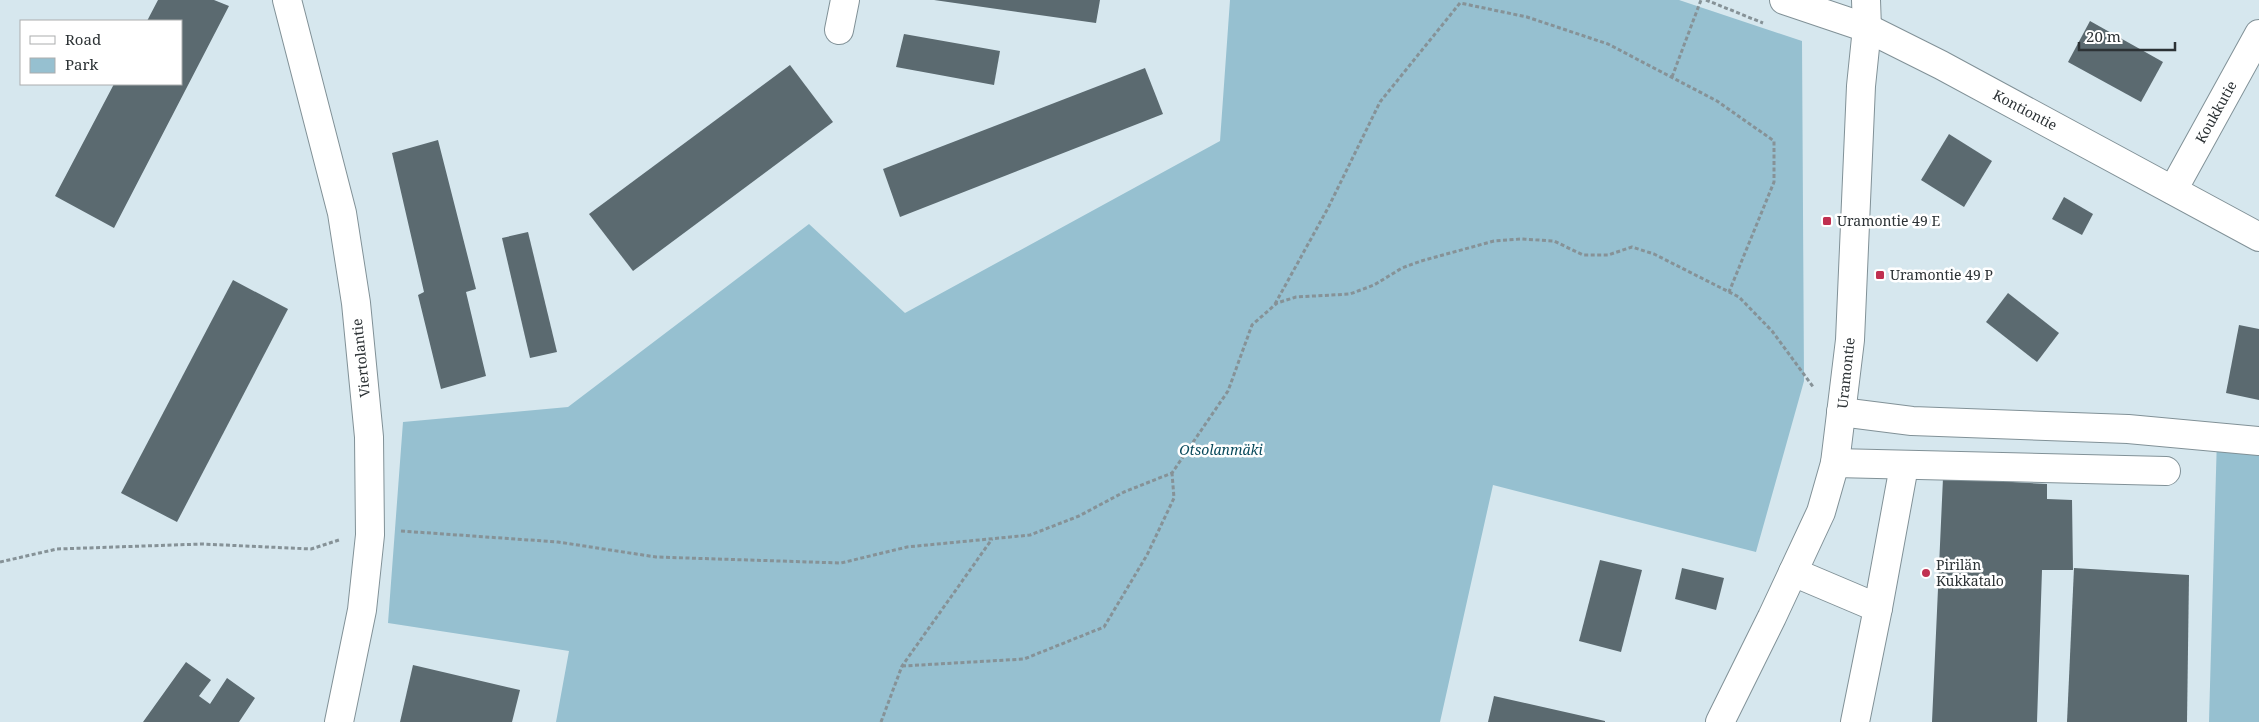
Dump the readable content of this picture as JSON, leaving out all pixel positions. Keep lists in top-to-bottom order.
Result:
{
  "streets": {
    "street": [
      "Kontiontie",
      "Koukkutie",
      "Viertolantie",
      "Uramontie"
    ]
  },
  "crossings": [
    ["Kontiontie", "Koukkutie"],
    ["Kontiontie", "Uramontie"]
  ],
  "parks": ["Otsolanmäki"],
  "places": {
    "transit": ["Uramontie 49 E", "Uramontie 49 P"],
    "other": ["Pirilän Kukkatalo"]
  },
  "legend": ["Road", "Park"],
  "scale_bar": "20 m"
}
